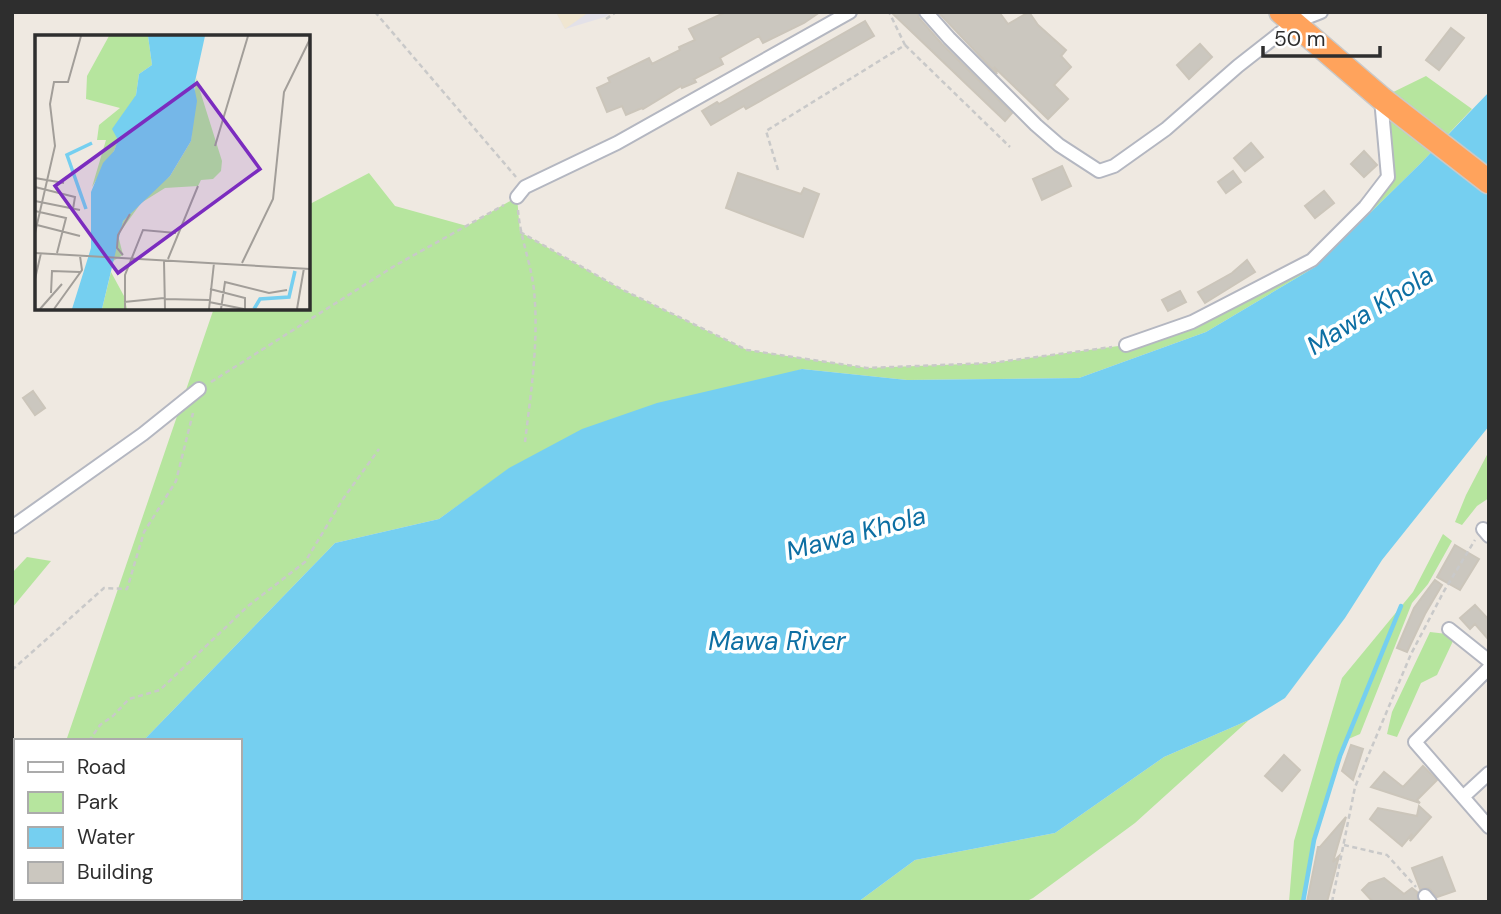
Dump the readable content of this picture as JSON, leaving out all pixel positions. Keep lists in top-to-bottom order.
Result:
{
  "water": ["Mawa Khola", "Mawa River"],
  "legend": [
    "Road",
    "Park",
    "Water",
    "Building"
  ],
  "scale_bar": "50 m"
}
